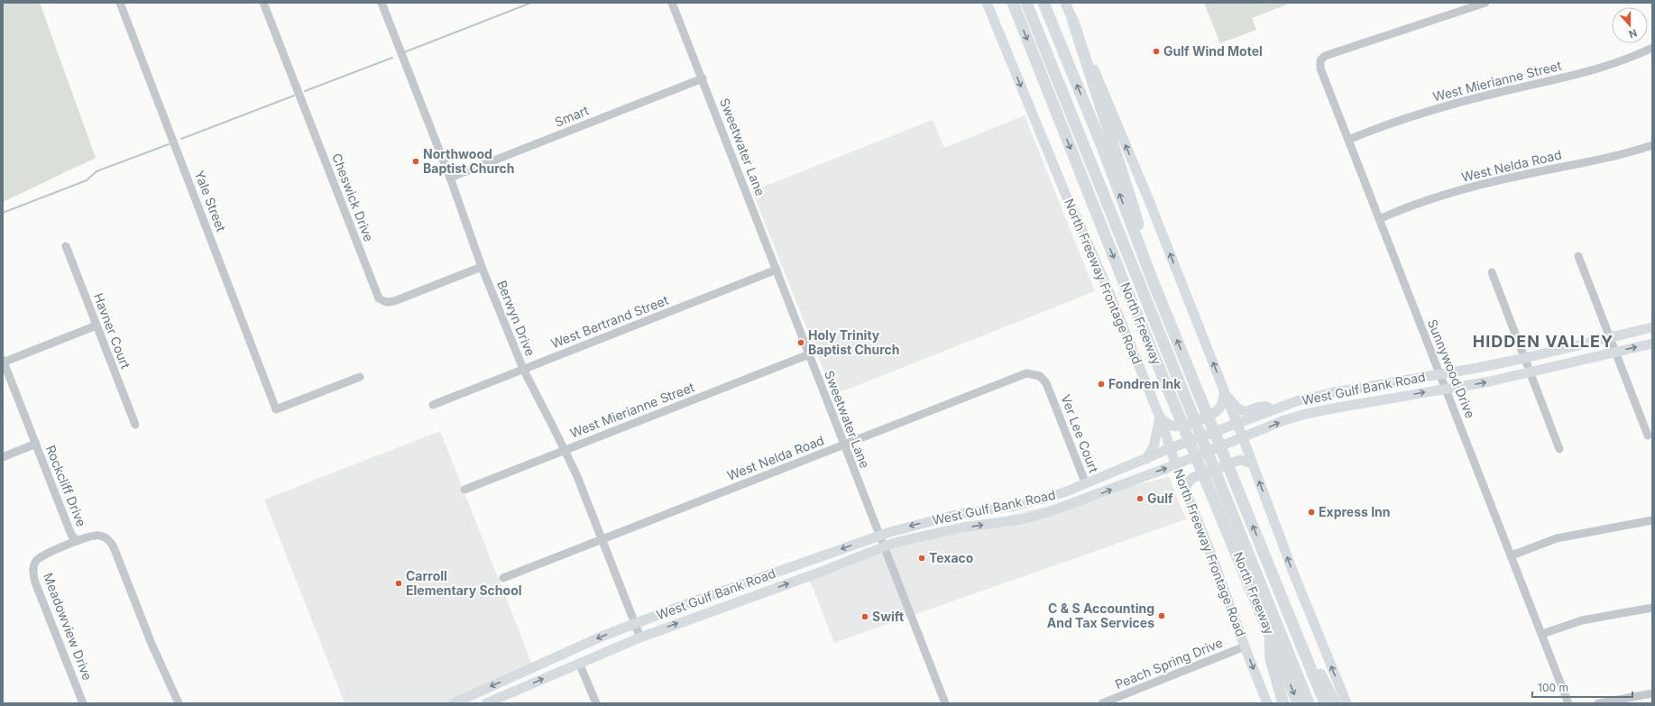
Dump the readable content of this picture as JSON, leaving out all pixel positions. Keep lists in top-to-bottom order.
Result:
{
  "streets": {
    "highway": ["North Freeway"],
    "main road": ["North Freeway Frontage Road", "West Gulf Bank Road"],
    "street": [
      "West Mierianne Street",
      "Smart",
      "Sweetwater Lane",
      "West Nelda Road",
      "Cheswick Drive",
      "Yale Street",
      "Berwyn Drive",
      "West Bertrand Street",
      "Havner Court",
      "Sunnywood Drive",
      "Ver Lee Court",
      "Rockcliff Drive",
      "Meadowview Drive",
      "Peach Spring Drive"
    ]
  },
  "crossings": [
    ["West Mierianne Street", "Sweetwater Lane"],
    ["West Mierianne Street", "Berwyn Drive"],
    ["West Mierianne Street", "Sunnywood Drive"],
    ["Smart", "Sweetwater Lane"],
    ["Smart", "Berwyn Drive"],
    ["Sweetwater Lane", "West Nelda Road"],
    ["Sweetwater Lane", "West Bertrand Street"],
    ["Sweetwater Lane", "West Gulf Bank Road"],
    ["West Nelda Road", "Berwyn Drive"],
    ["West Nelda Road", "Sunnywood Drive"],
    ["West Nelda Road", "Ver Lee Court"],
    ["Cheswick Drive", "Berwyn Drive"],
    ["North Freeway Frontage Road", "West Gulf Bank Road"],
    ["North Freeway Frontage Road", "Peach Spring Drive"],
    ["Berwyn Drive", "West Bertrand Street"],
    ["Berwyn Drive", "West Gulf Bank Road"],
    ["Sunnywood Drive", "West Gulf Bank Road"],
    ["West Gulf Bank Road", "Ver Lee Court"],
    ["Rockcliff Drive", "Meadowview Drive"]
  ],
  "districts": ["HIDDEN VALLEY"],
  "places": [
    "Gulf Wind Motel",
    "Northwood Baptist Church",
    "Holy Trinity Baptist Church",
    "Fondren Ink",
    "Gulf",
    "Express Inn",
    "Texaco",
    "Carroll Elementary School",
    "C & S Accounting And Tax Services",
    "Swift"
  ],
  "scale_bar": "100 m",
  "north": "bottom"
}
